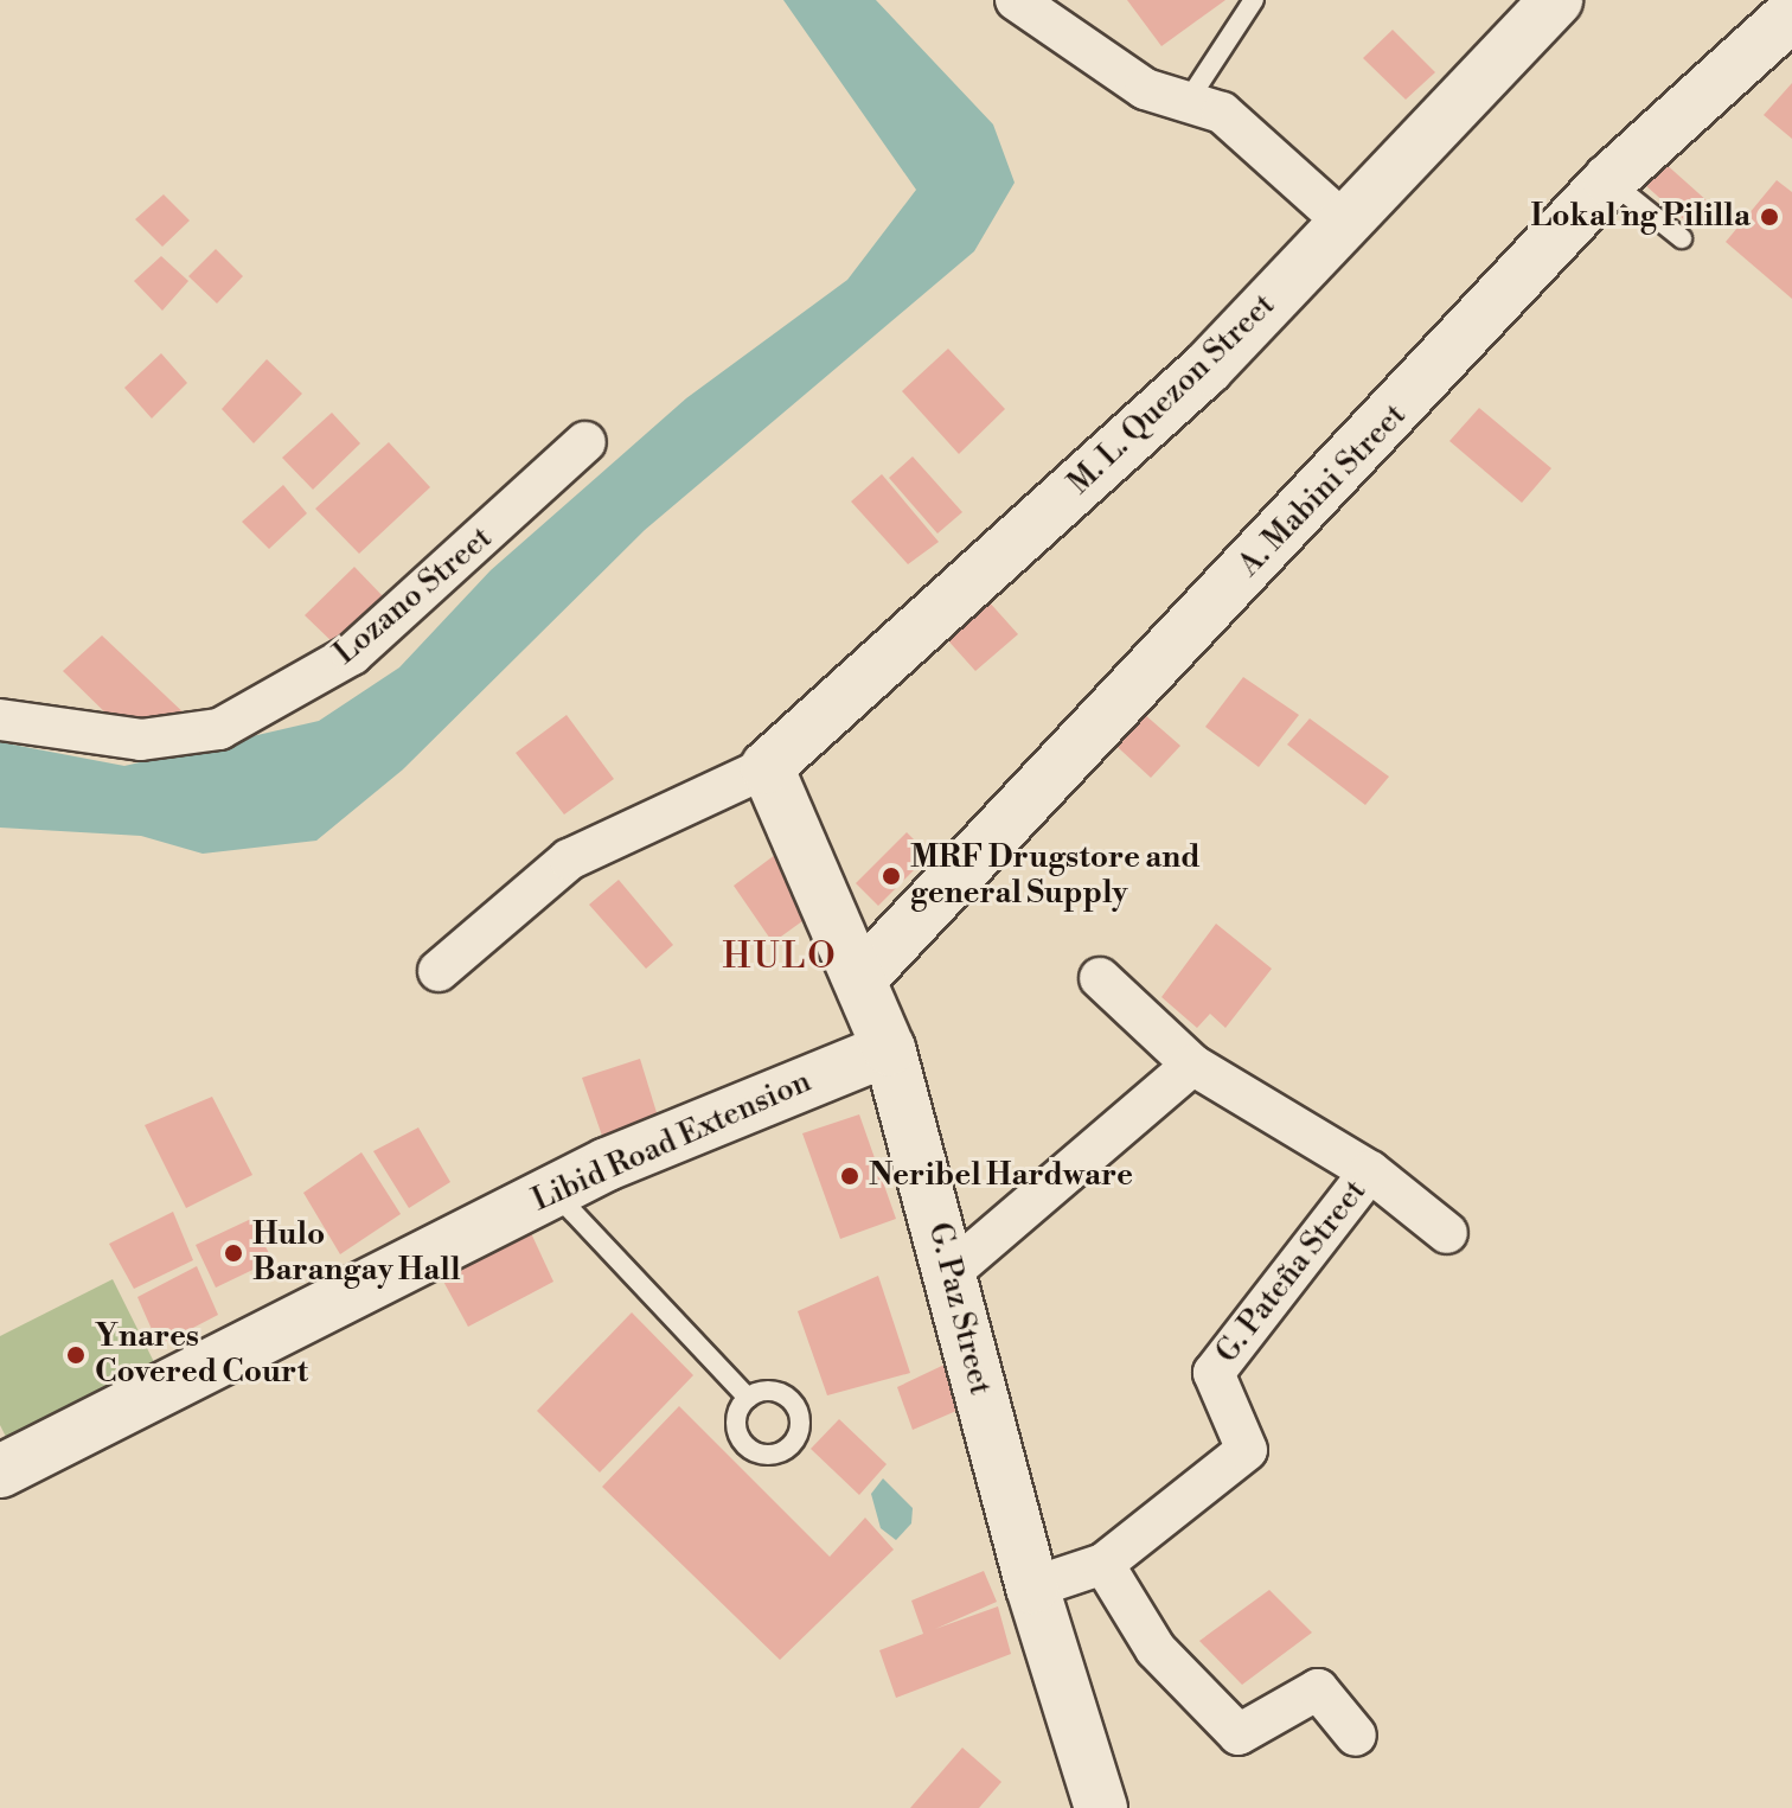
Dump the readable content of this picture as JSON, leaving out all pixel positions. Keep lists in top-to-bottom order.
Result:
{
  "streets": {
    "main road": [
      "M. L. Quezon Street",
      "A. Mabini Street",
      "Libid Road Extension",
      "G. Paz Street"
    ],
    "street": ["Lozano Street", "G. Pateña Street"]
  },
  "crossings": [
    ["M. L. Quezon Street", "G. Paz Street"],
    ["A. Mabini Street", "G. Paz Street"],
    ["Libid Road Extension", "G. Paz Street"],
    ["G. Pateña Street", "G. Paz Street"]
  ],
  "districts": ["HULO"],
  "places": [
    "Lokal ng Pililla",
    "MRF Drugstore and general Supply",
    "Neribel Hardware",
    "Hulo Barangay Hall",
    "Ynares Covered Court"
  ]
}
